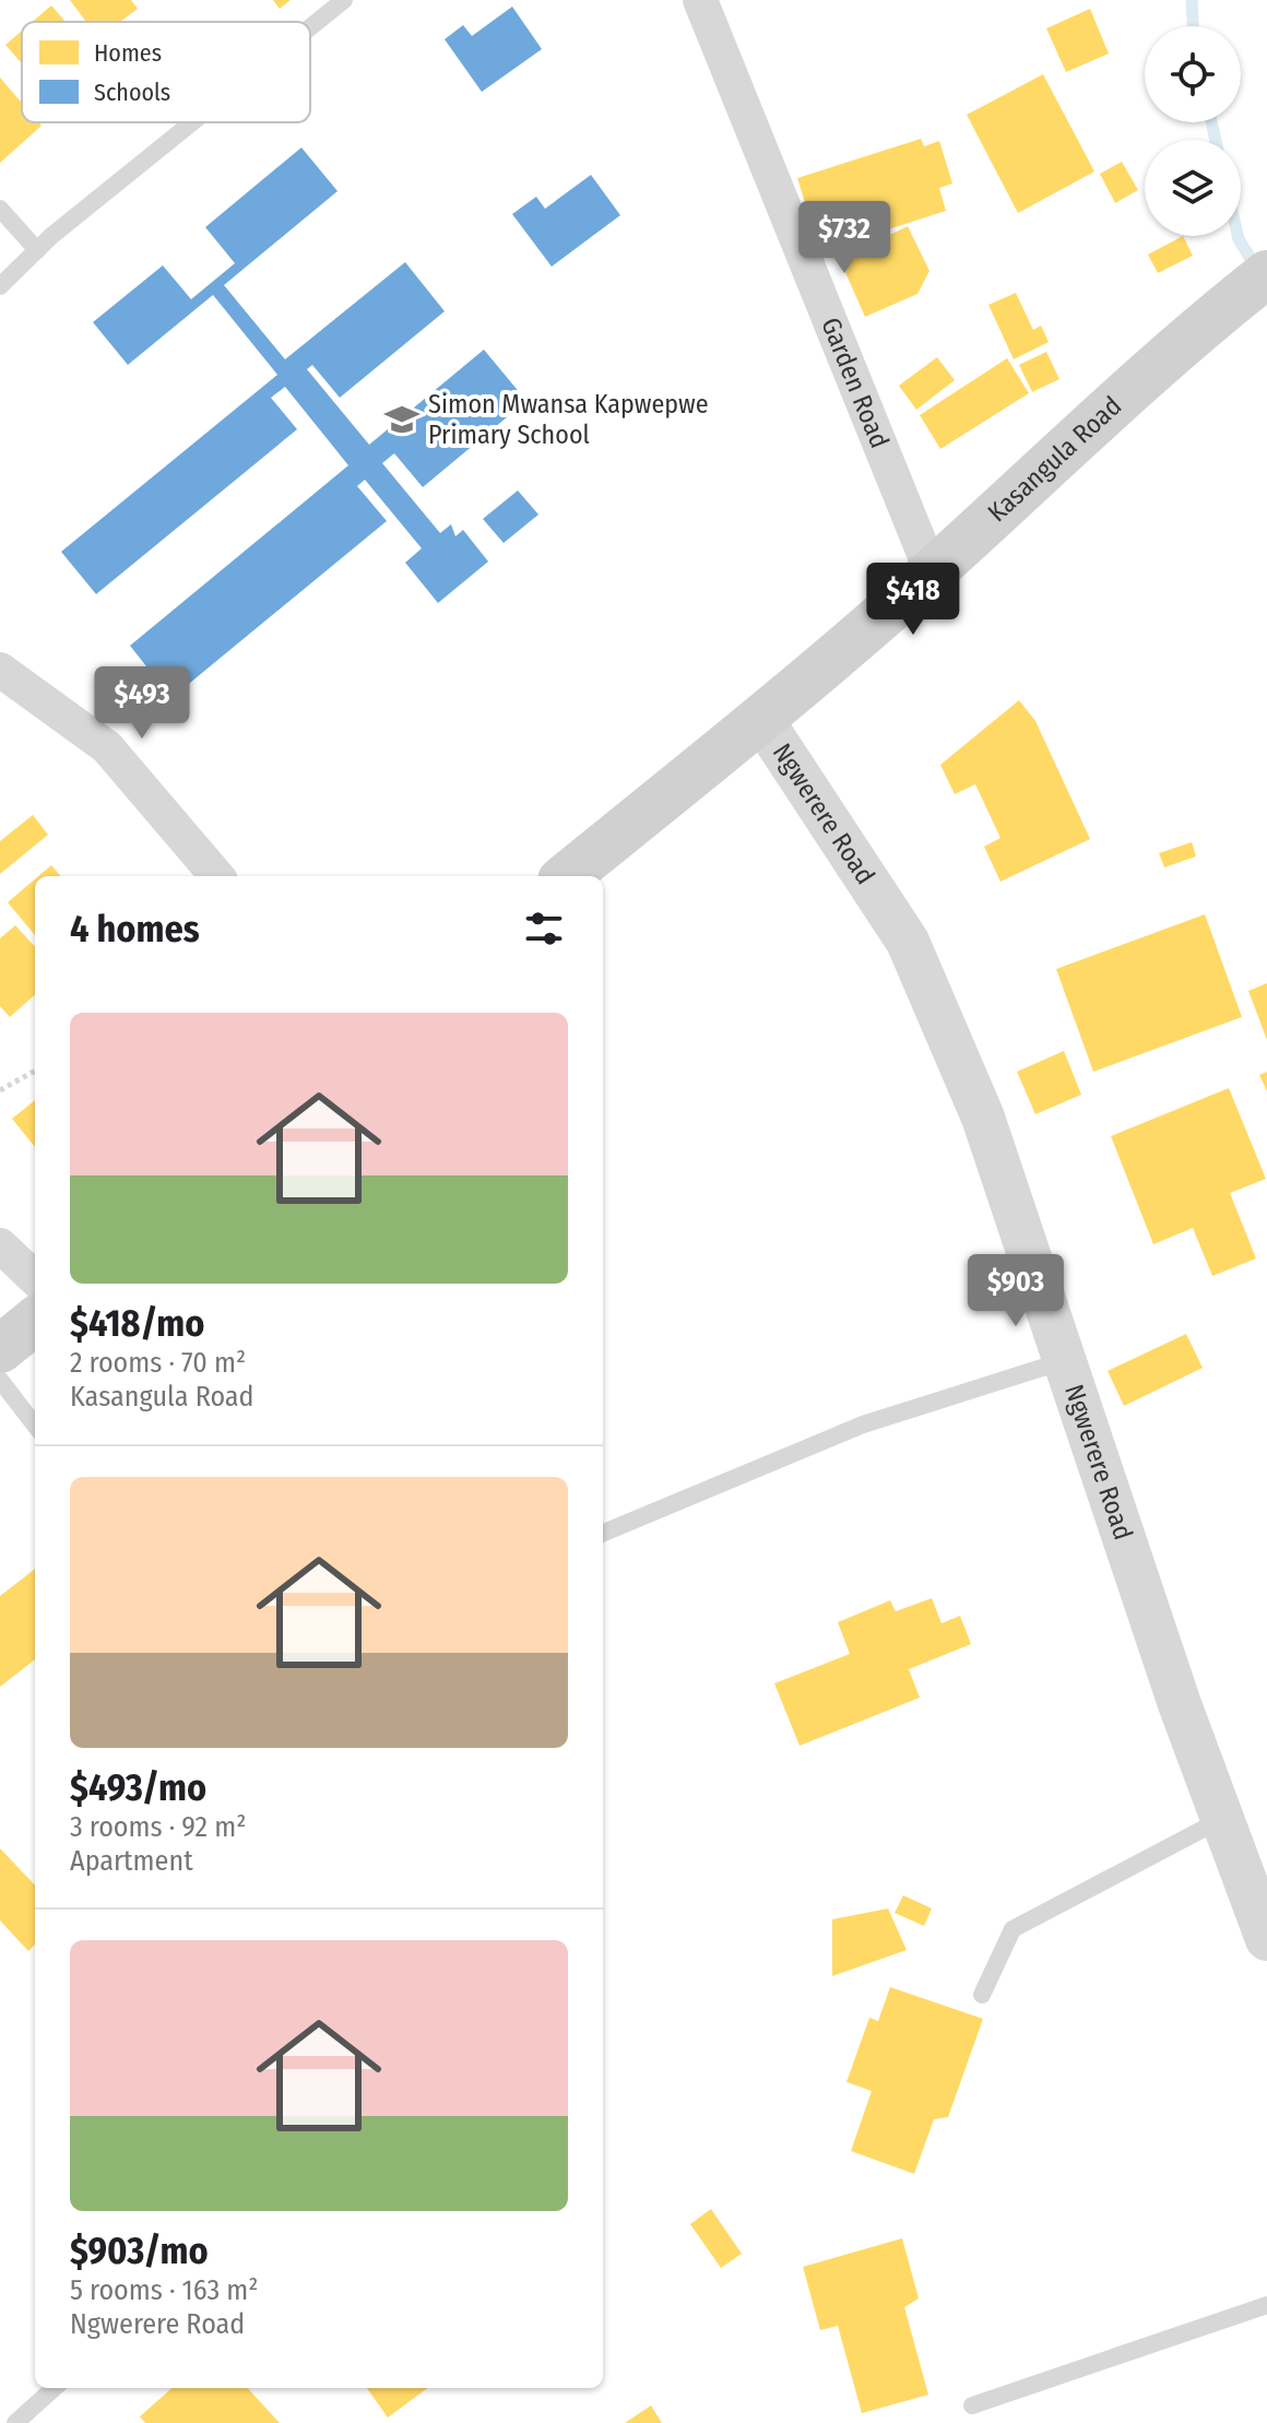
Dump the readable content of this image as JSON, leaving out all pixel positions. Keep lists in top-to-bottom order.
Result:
{
  "streets": {
    "main road": ["Kasangula Road"],
    "street": ["Garden Road", "Ngwerere Road"]
  },
  "crossings": [
    ["Garden Road", "Kasangula Road"],
    ["Kasangula Road", "Ngwerere Road"]
  ],
  "places": {
    "school or university": ["Simon Mwansa Kapwepwe Primary School"]
  },
  "legend": ["Homes", "Schools"],
  "page": {
    "price": [
      "$732",
      "$418",
      "$493",
      "$903"
    ],
    "heading": "4 homes",
    "list": [
      {
        "name": "$418/mo",
        "note": "2 rooms · 70 m² · Kasangula Road"
      },
      {
        "name": "$493/mo",
        "note": "3 rooms · 92 m² · Apartment"
      },
      {
        "name": "$903/mo",
        "note": "5 rooms · 163 m² · Ngwerere Road"
      }
    ]
  }
}
